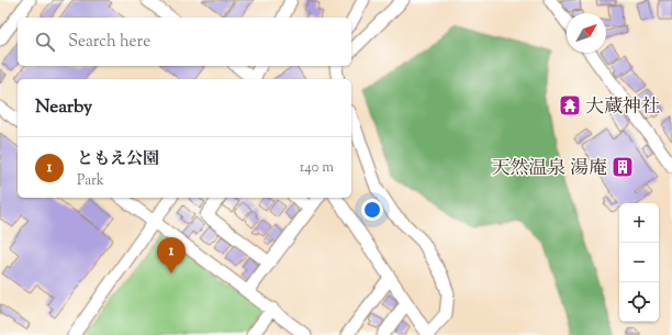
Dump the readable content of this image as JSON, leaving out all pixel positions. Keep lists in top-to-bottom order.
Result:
{
  "places": {
    "temple": ["大蔵神社"],
    "building": ["天然温泉 湯庵"]
  },
  "north": "top right",
  "page": {
    "search": "Search here",
    "heading": "Nearby",
    "list": [
      {
        "mark": "1",
        "name": "ともえ公園",
        "note": "Park",
        "value": "140 m"
      }
    ],
    "map_buttons": ["+", "−"],
    "pins": "1"
  }
}
